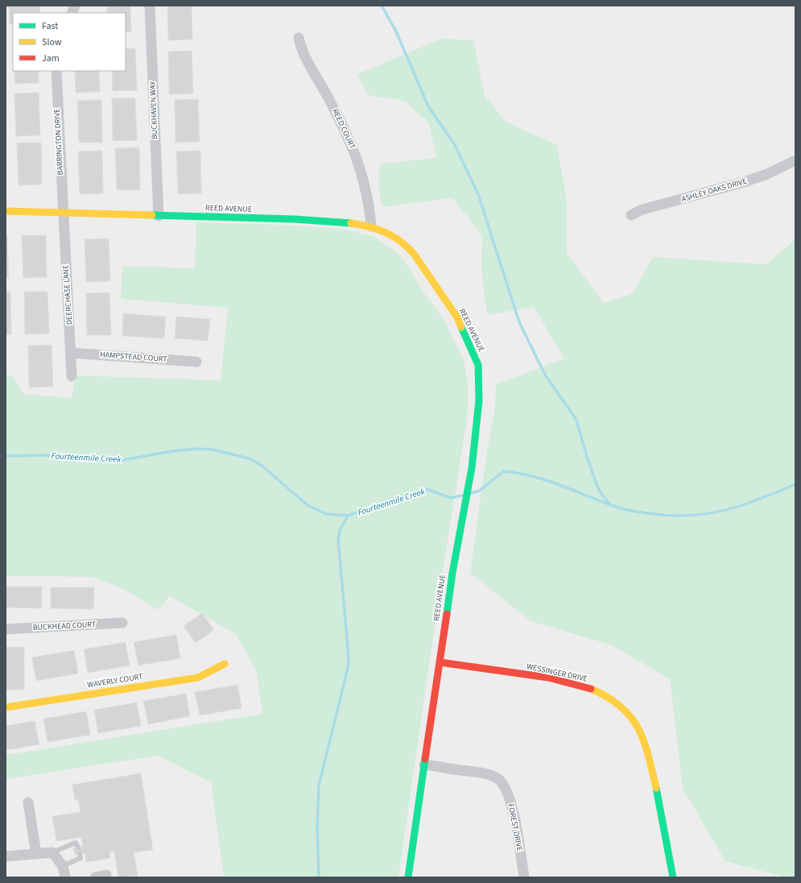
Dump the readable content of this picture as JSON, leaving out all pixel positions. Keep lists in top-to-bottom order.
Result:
{
  "streets": {
    "street": [
      "BUCKHAVEN WAY",
      "REED COURT",
      "BARRINGTON DRIVE",
      "ASHLEY OAKS DRIVE",
      "REED AVENUE",
      "DEERCHASE LANE",
      "HAMPSTEAD COURT",
      "BUCKHEAD COURT",
      "WESSINGER DRIVE",
      "WAVERLY COURT",
      "FOREST DRIVE"
    ]
  },
  "crossings": [
    ["BUCKHAVEN WAY", "REED AVENUE"],
    ["REED COURT", "REED AVENUE"],
    ["BARRINGTON DRIVE", "REED AVENUE"],
    ["BARRINGTON DRIVE", "DEERCHASE LANE"],
    ["REED AVENUE", "DEERCHASE LANE"],
    ["REED AVENUE", "WESSINGER DRIVE"],
    ["REED AVENUE", "FOREST DRIVE"],
    ["DEERCHASE LANE", "HAMPSTEAD COURT"]
  ],
  "water": ["Fourteenmile Creek"],
  "legend": ["Fast", "Slow", "Jam"]
}
